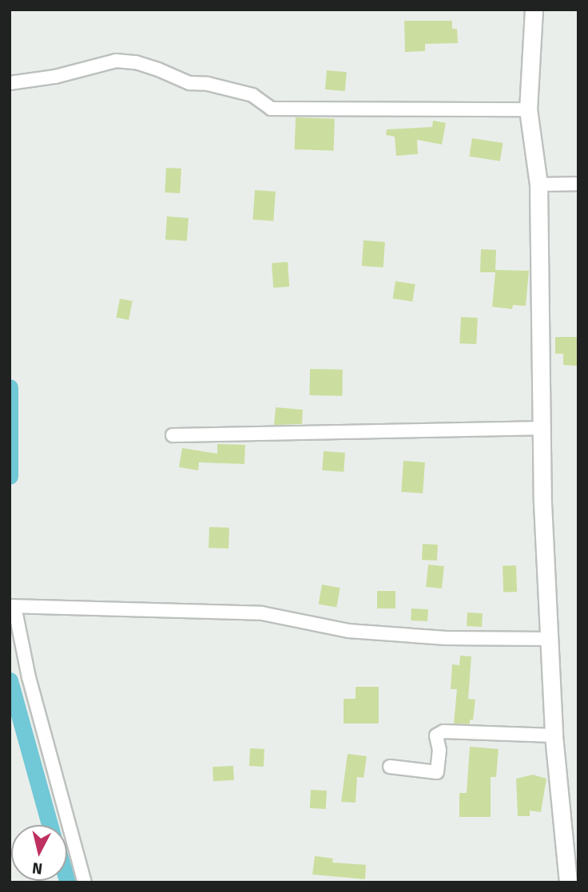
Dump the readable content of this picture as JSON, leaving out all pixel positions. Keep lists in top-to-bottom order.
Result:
{
  "north": "bottom"
}
